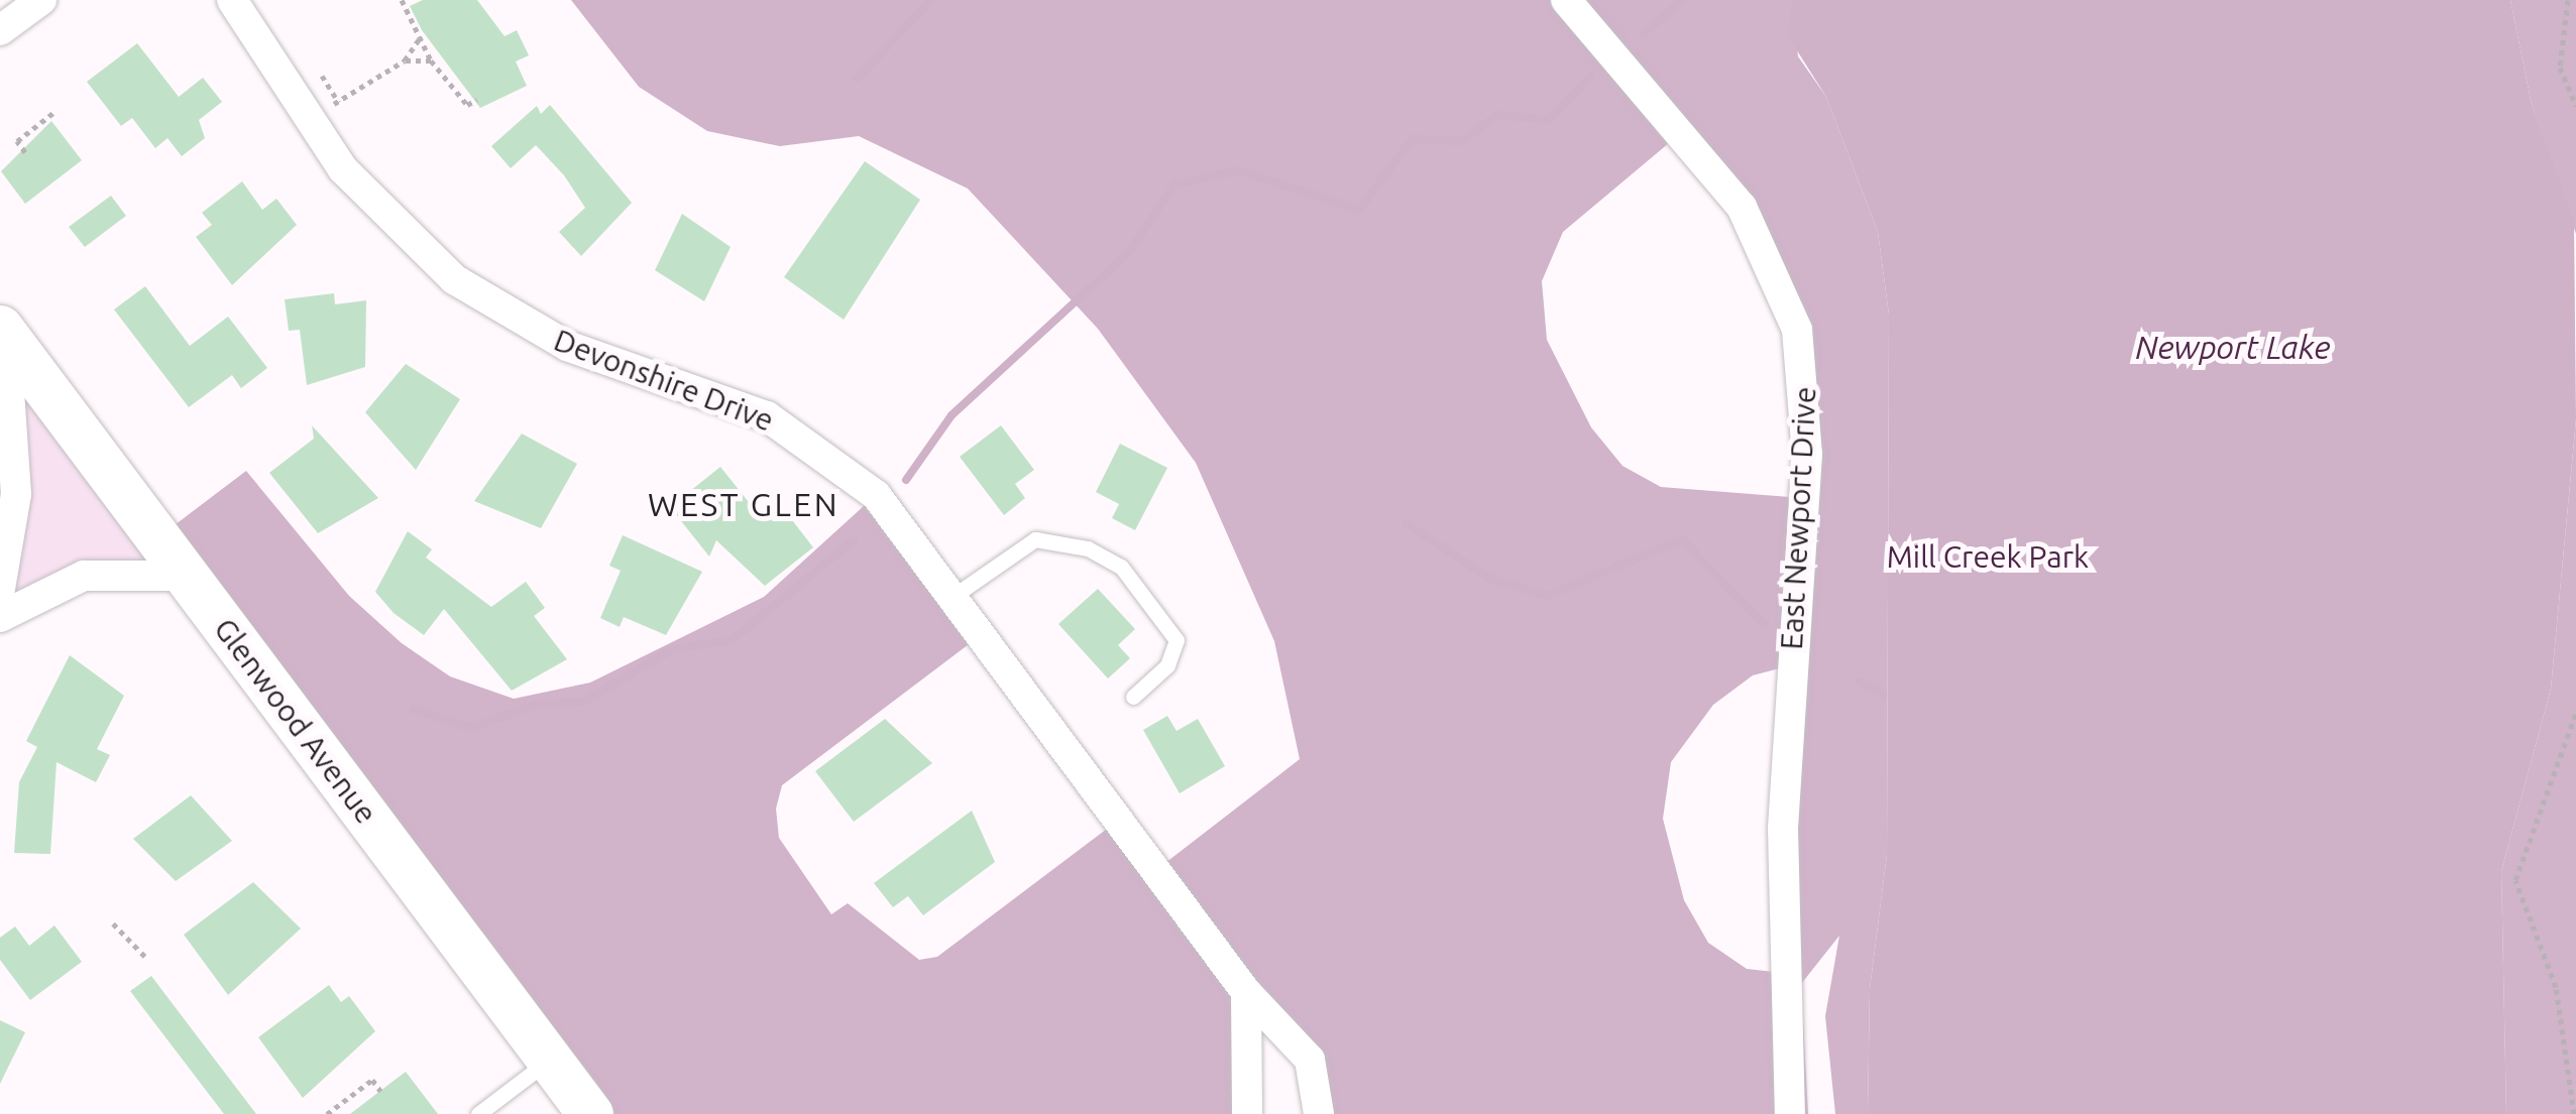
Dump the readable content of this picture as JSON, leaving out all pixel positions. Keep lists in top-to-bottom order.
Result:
{
  "streets": {
    "street": ["Devonshire Drive", "East Newport Drive", "Glenwood Avenue"]
  },
  "districts": ["WEST GLEN"],
  "water": ["Newport Lake"],
  "parks": ["Mill Creek Park"]
}
